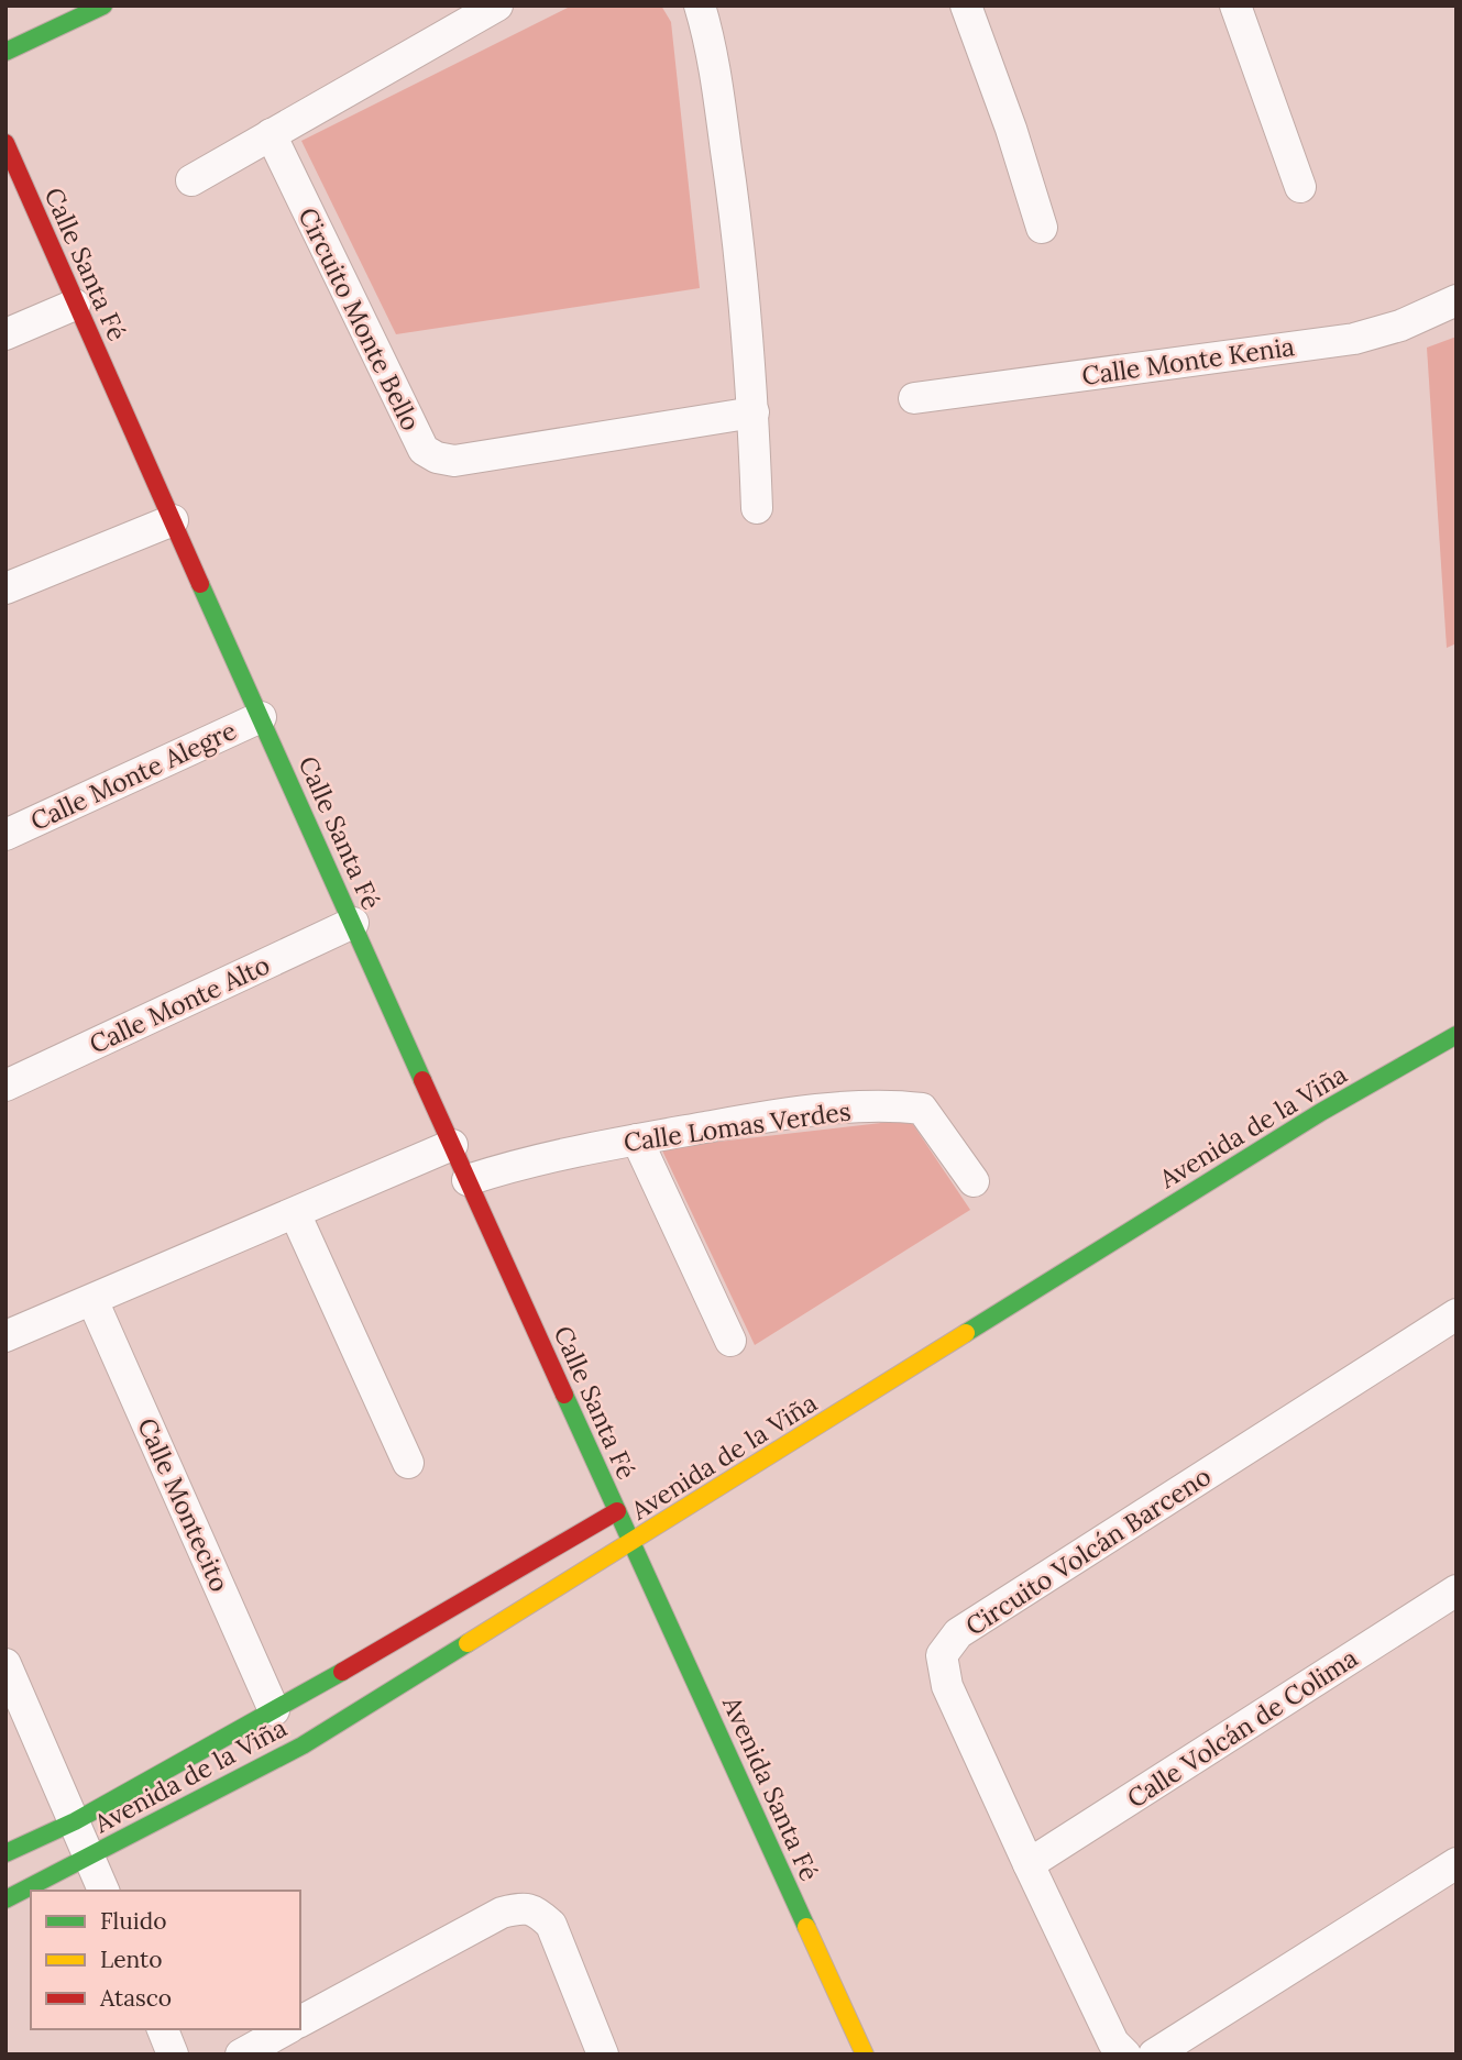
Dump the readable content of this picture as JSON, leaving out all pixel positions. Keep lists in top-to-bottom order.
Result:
{
  "streets": {
    "street": [
      "Calle Santa Fé",
      "Circuito Monte Bello",
      "Calle Monte Kenia",
      "Calle Monte Alegre",
      "Calle Monte Alto",
      "Calle Lomas Verdes",
      "Avenida de la Viña",
      "Calle Montecito",
      "Circuito Volcán Barceno",
      "Calle Volcán de Colima",
      "Avenida Santa Fé"
    ]
  },
  "crossings": [
    ["Calle Santa Fé", "Calle Monte Alegre"],
    ["Calle Santa Fé", "Calle Monte Alto"],
    ["Calle Santa Fé", "Calle Lomas Verdes"],
    ["Calle Santa Fé", "Avenida de la Viña"],
    ["Calle Santa Fé", "Avenida Santa Fé"],
    ["Avenida de la Viña", "Calle Montecito"],
    ["Avenida de la Viña", "Avenida Santa Fé"],
    ["Circuito Volcán Barceno", "Calle Volcán de Colima"]
  ],
  "legend": ["Fluido", "Lento", "Atasco"]
}
